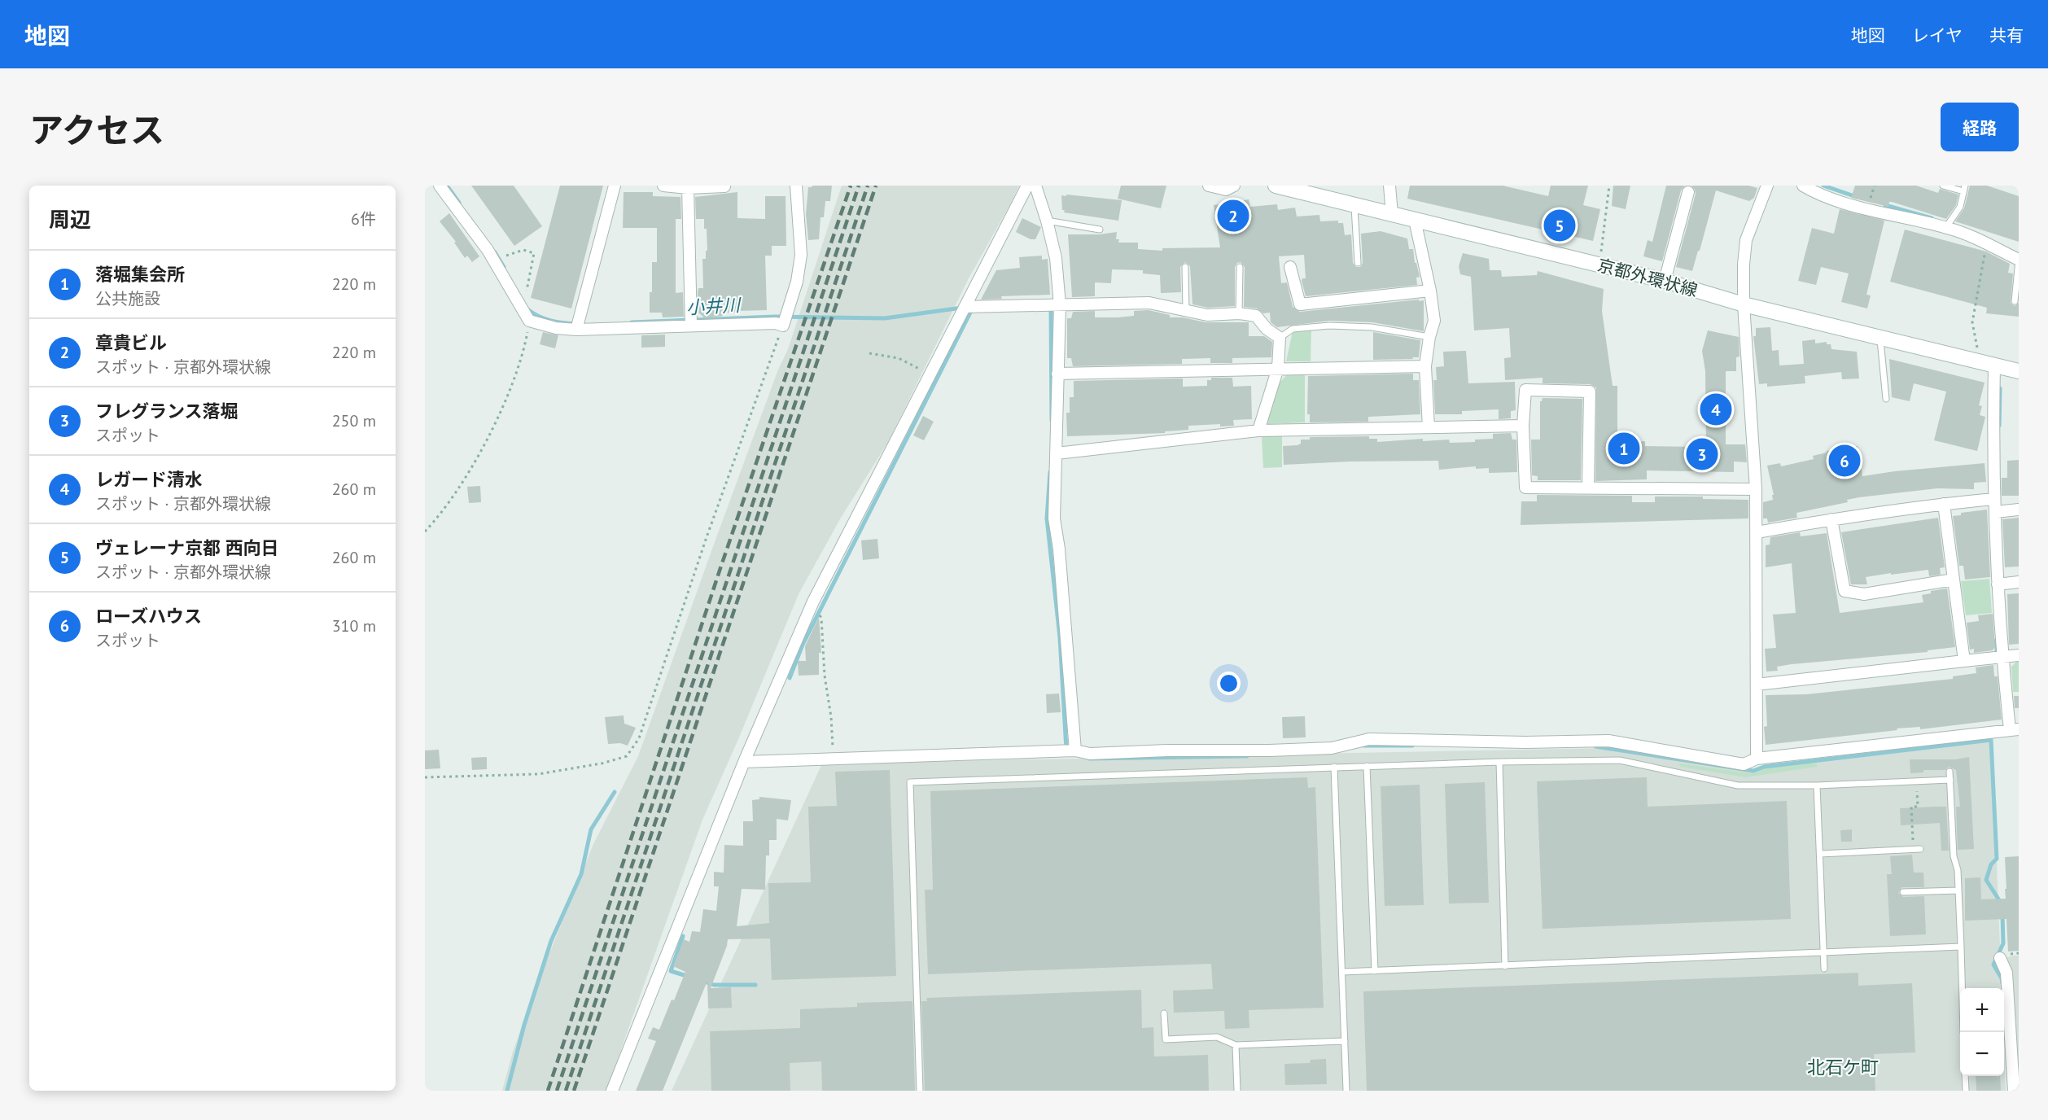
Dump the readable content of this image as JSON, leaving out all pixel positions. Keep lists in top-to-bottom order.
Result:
{
  "streets": {
    "main road": ["京都外環状線"]
  },
  "districts": ["北石ケ町"],
  "water": ["小井川"],
  "page": {
    "header": "地図",
    "nav": ["地図", "レイヤ", "共有"],
    "title": "アクセス",
    "buttons": "経路",
    "heading": ["周辺", "6件"],
    "pins": [
      "2",
      "5",
      "4",
      "1",
      "3",
      "6"
    ],
    "list": [
      {
        "mark": "1",
        "name": "落堀集会所",
        "note": "公共施設",
        "value": "220 m"
      },
      {
        "mark": "2",
        "name": "章貴ビル",
        "note": "スポット · 京都外環状線",
        "value": "220 m"
      },
      {
        "mark": "3",
        "name": "フレグランス落堀",
        "note": "スポット",
        "value": "250 m"
      },
      {
        "mark": "4",
        "name": "レガード清水",
        "note": "スポット · 京都外環状線",
        "value": "260 m"
      },
      {
        "mark": "5",
        "name": "ヴェレーナ京都 西向日",
        "note": "スポット · 京都外環状線",
        "value": "260 m"
      },
      {
        "mark": "6",
        "name": "ローズハウス",
        "note": "スポット",
        "value": "310 m"
      }
    ],
    "map_buttons": ["+", "−"]
  }
}
